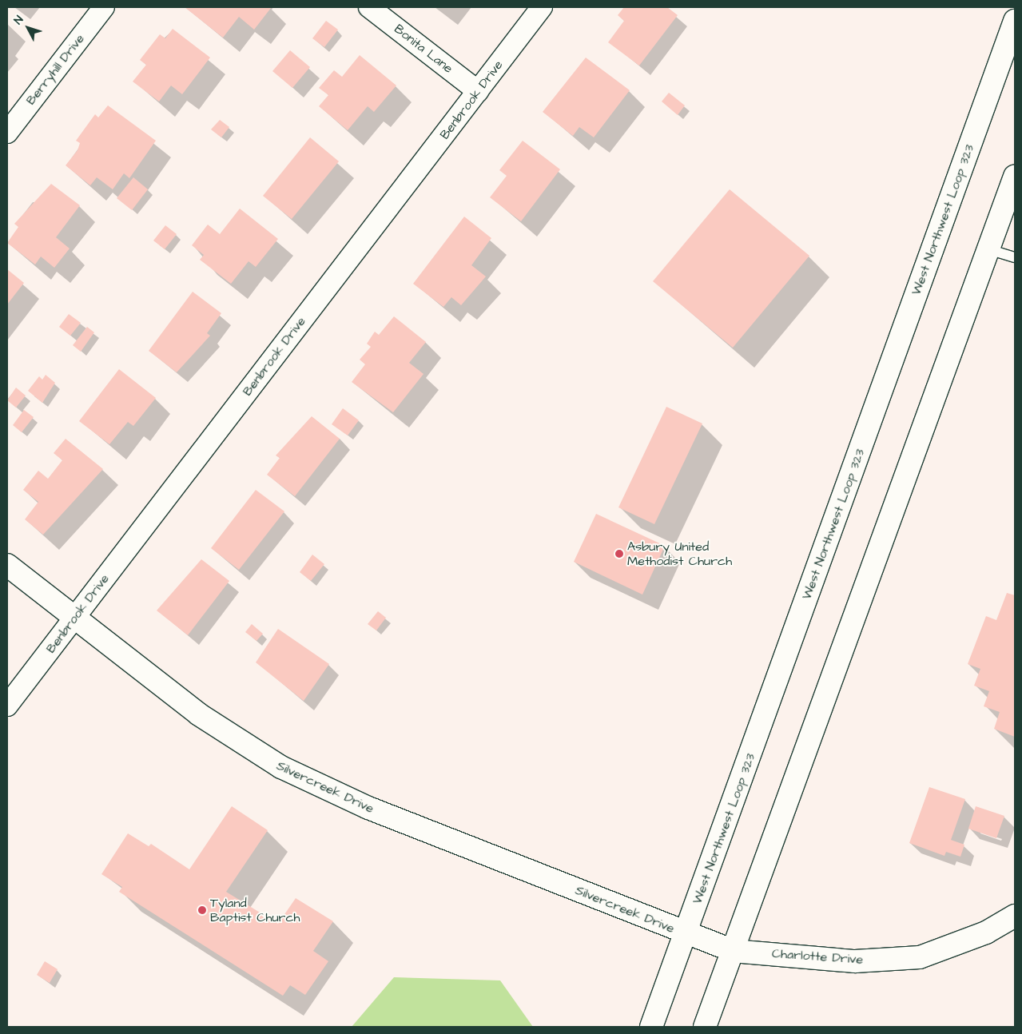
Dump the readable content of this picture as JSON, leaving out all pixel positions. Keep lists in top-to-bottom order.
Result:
{
  "streets": {
    "main road": ["West Northwest Loop 323", "Silvercreek Drive", "Charlotte Drive"],
    "street": ["Bonita Lane", "Berryhill Drive", "Benbrook Drive"]
  },
  "crossings": [
    ["Bonita Lane", "Benbrook Drive"],
    ["Benbrook Drive", "Silvercreek Drive"],
    ["West Northwest Loop 323", "Silvercreek Drive"],
    ["West Northwest Loop 323", "Charlotte Drive"],
    ["Silvercreek Drive", "Charlotte Drive"]
  ],
  "places": ["Asbury United Methodist Church", "Tyland Baptist Church"],
  "north": "top left"
}
